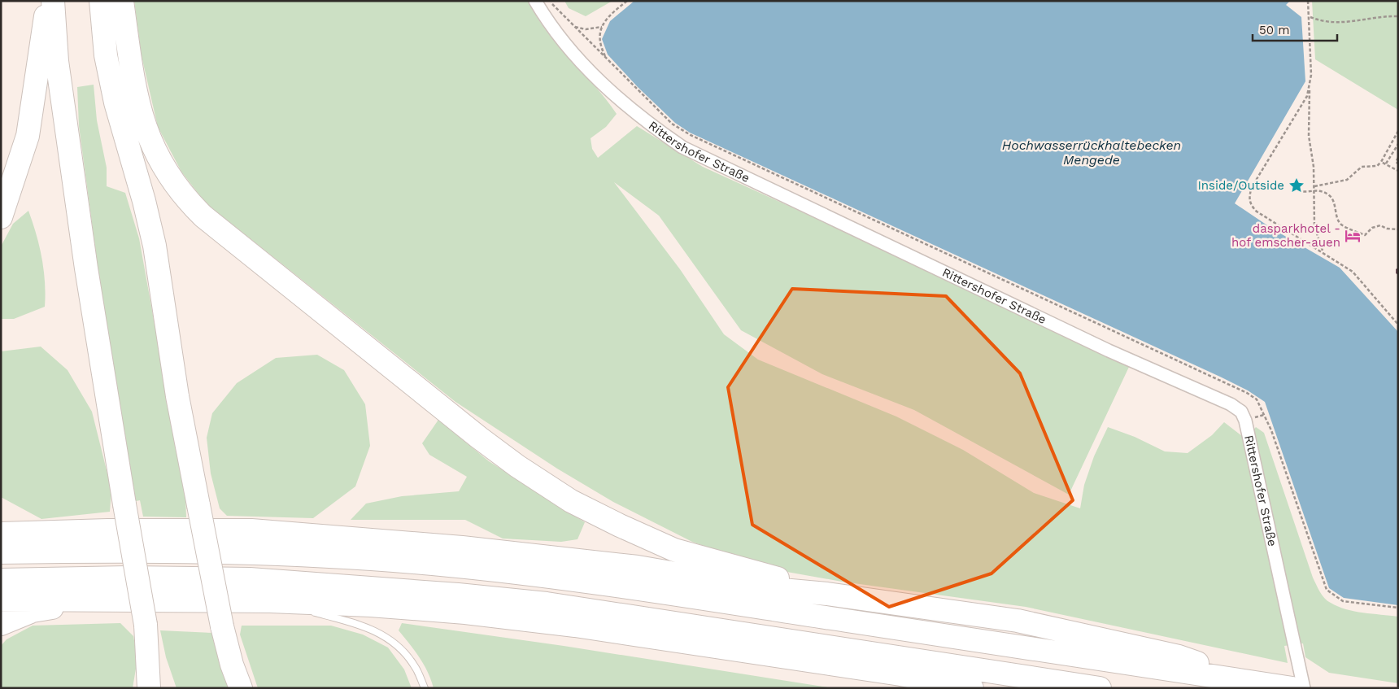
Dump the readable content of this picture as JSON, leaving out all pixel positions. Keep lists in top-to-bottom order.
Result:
{
  "streets": {
    "street": ["Rittershofer Straße"]
  },
  "water": ["Hochwasserrückhaltebecken Mengede"],
  "places": {
    "place": ["Inside/Outside"],
    "hotel": ["dasparkhotel - hof emscher-auen"]
  },
  "scale_bar": "50 m"
}
